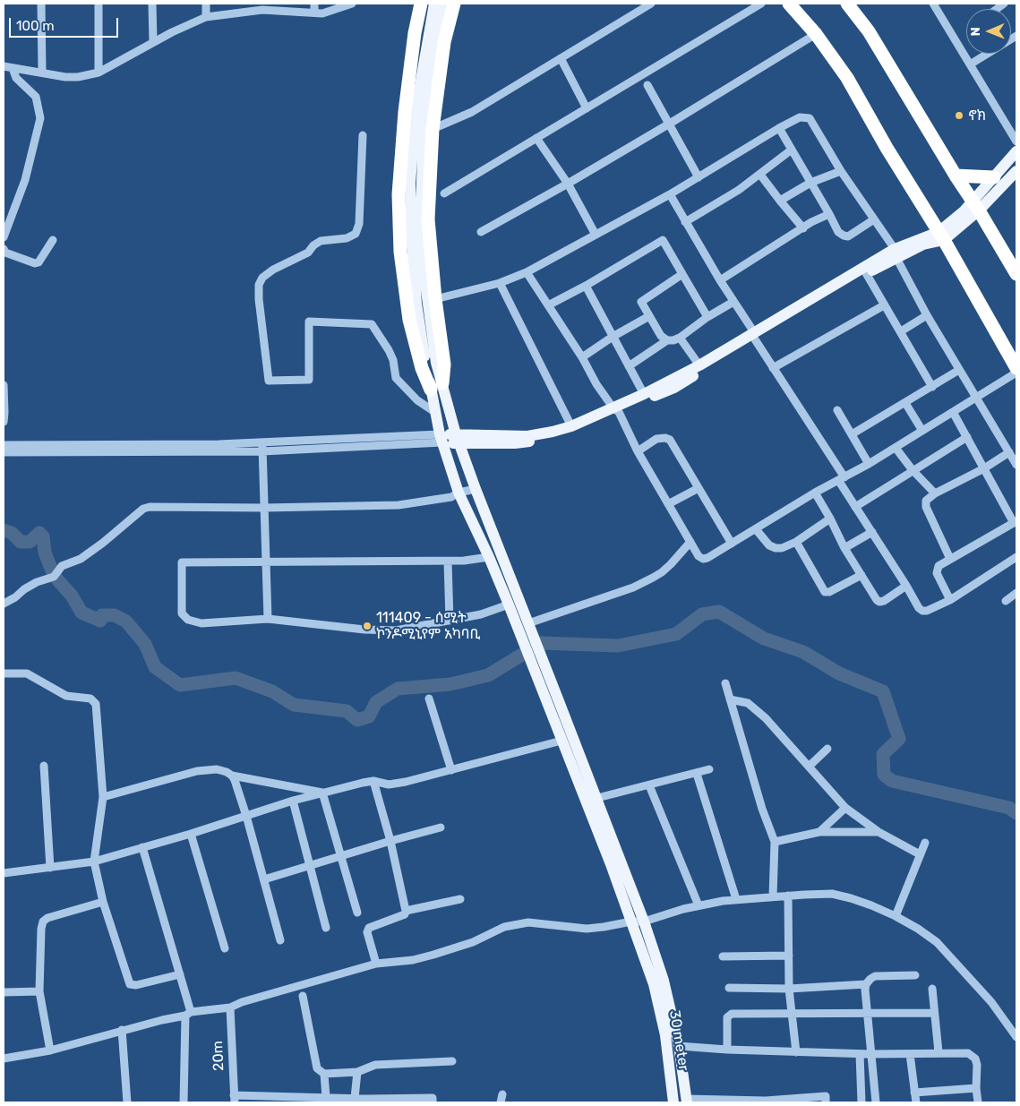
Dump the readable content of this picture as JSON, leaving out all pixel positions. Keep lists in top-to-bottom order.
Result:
{
  "streets": {
    "main road": ["30 meter"],
    "street": ["20m"]
  },
  "places": ["ኖክ", "111409 - ሰሚት ኮንዶሚኒየም አካባቢ"],
  "scale_bar": "100 m",
  "north": "left"
}
